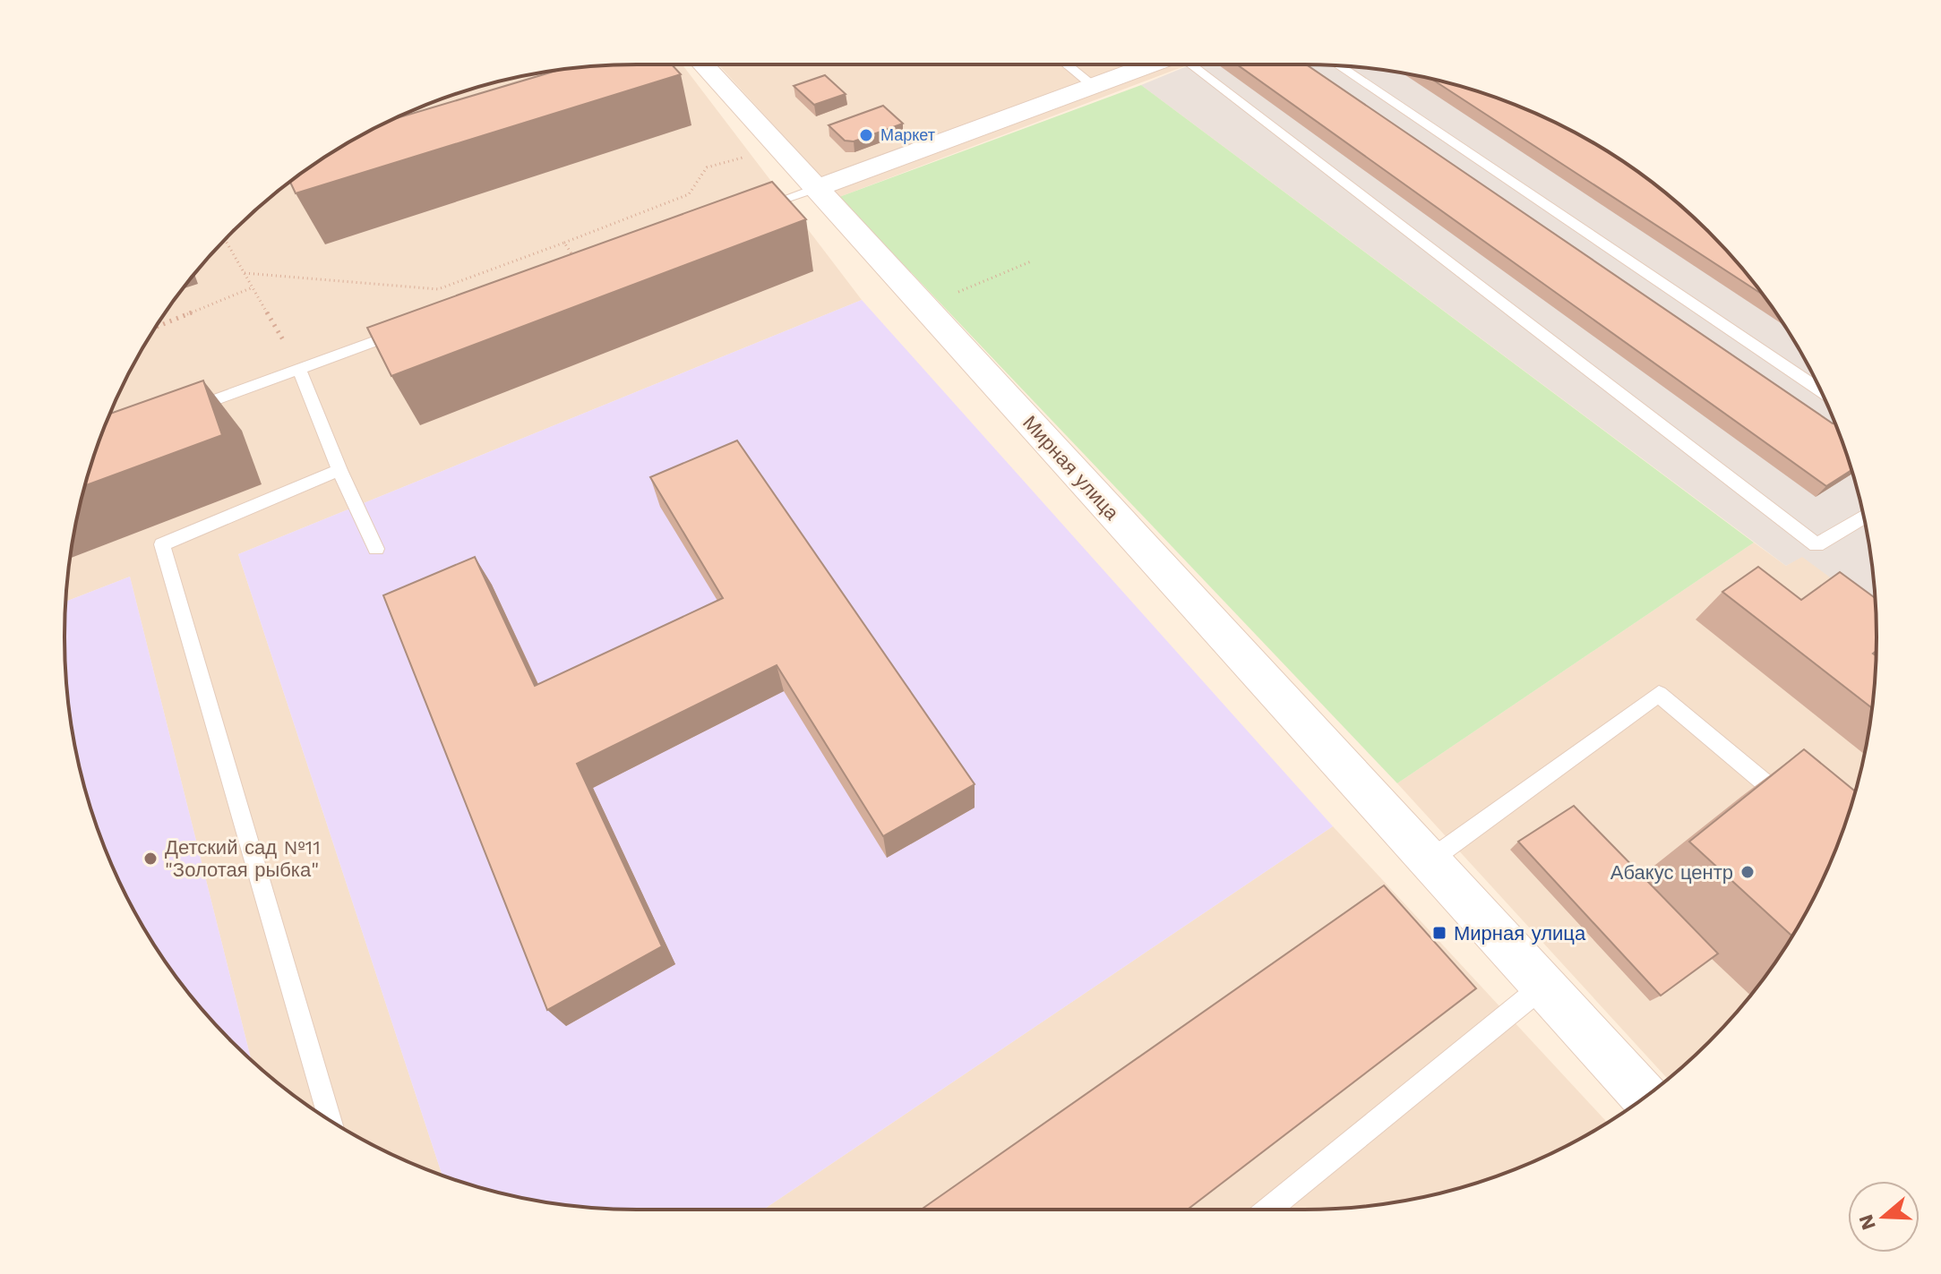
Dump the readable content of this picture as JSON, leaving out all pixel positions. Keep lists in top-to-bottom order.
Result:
{
  "streets": {
    "street": ["Мирная улица"]
  },
  "places": {
    "other": ["Маркет", "Детский сад №11 \"Золотая рыбка\"", "Абакус центр"],
    "transit": ["Мирная улица"]
  },
  "north": "left"
}
